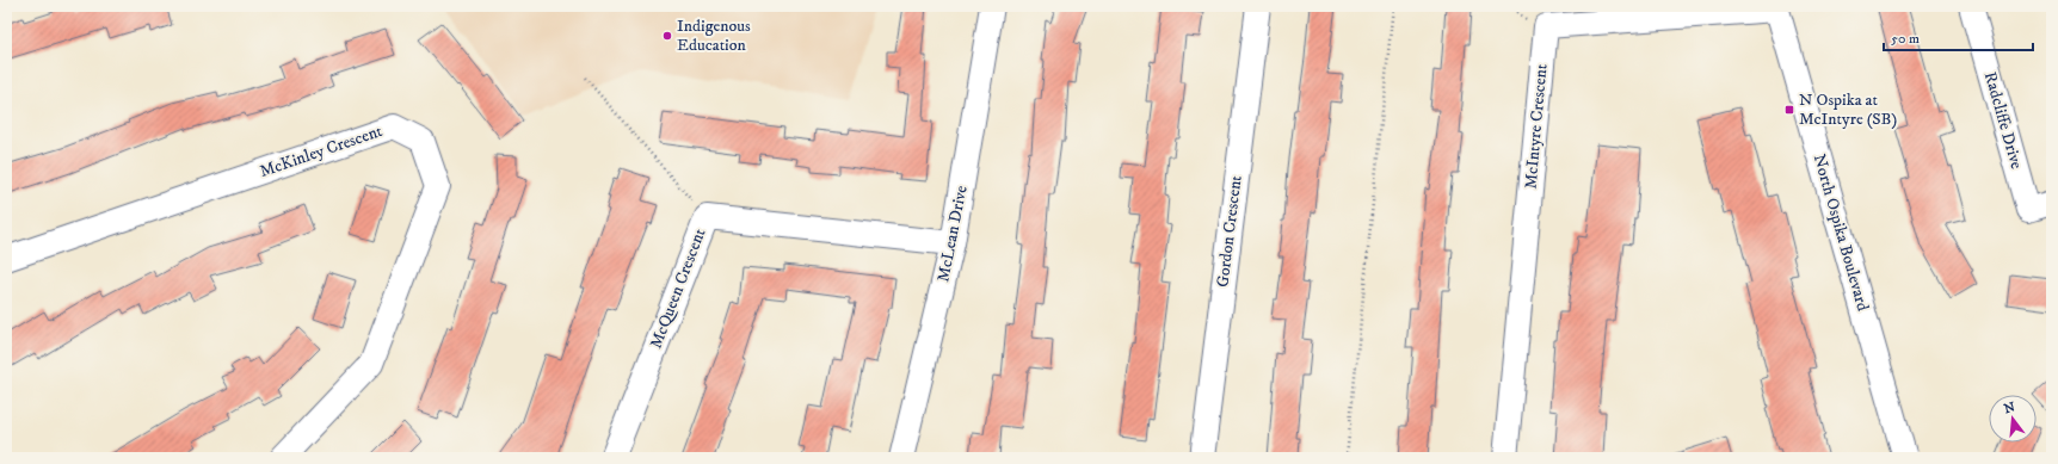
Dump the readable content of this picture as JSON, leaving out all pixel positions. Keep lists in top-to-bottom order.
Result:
{
  "streets": {
    "street": [
      "Radcliffe Drive",
      "McIntyre Crescent",
      "McKinley Crescent",
      "Gordon Crescent",
      "North Ospika Boulevard",
      "McLean Drive",
      "McQueen Crescent"
    ]
  },
  "crossings": [
    ["McIntyre Crescent", "North Ospika Boulevard"],
    ["McLean Drive", "McQueen Crescent"]
  ],
  "places": {
    "other": ["Indigenous Education"],
    "transit": ["N Ospika at McIntyre (SB)"]
  },
  "scale_bar": "50 m",
  "north": "top"
}
